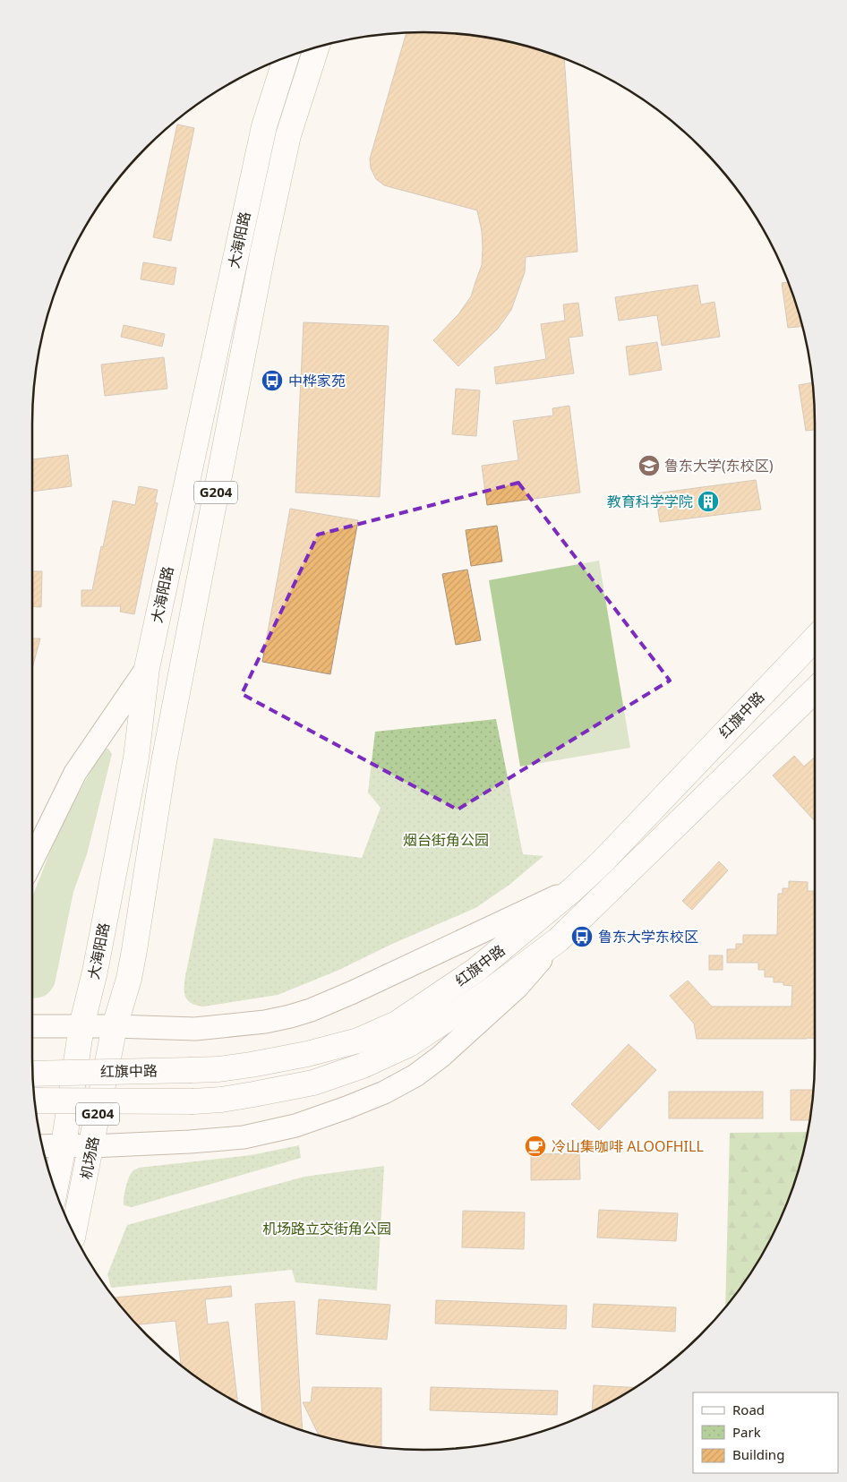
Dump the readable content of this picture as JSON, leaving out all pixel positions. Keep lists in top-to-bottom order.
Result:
{
  "streets": {
    "main road": [
      "大海阳路",
      "G204",
      "红旗中路",
      "机场路"
    ]
  },
  "crossings": [
    ["大海阳路", "机场路"]
  ],
  "parks": ["烟台街角公园", "机场路立交街角公园"],
  "places": {
    "bus stop": ["中桦家苑", "鲁东大学东校区"],
    "school or university": ["鲁东大学(东校区)"],
    "building": ["教育科学学院"],
    "cafe": ["冷山集咖啡 ALOOFHILL"]
  },
  "legend": ["Road", "Park", "Building"]
}
